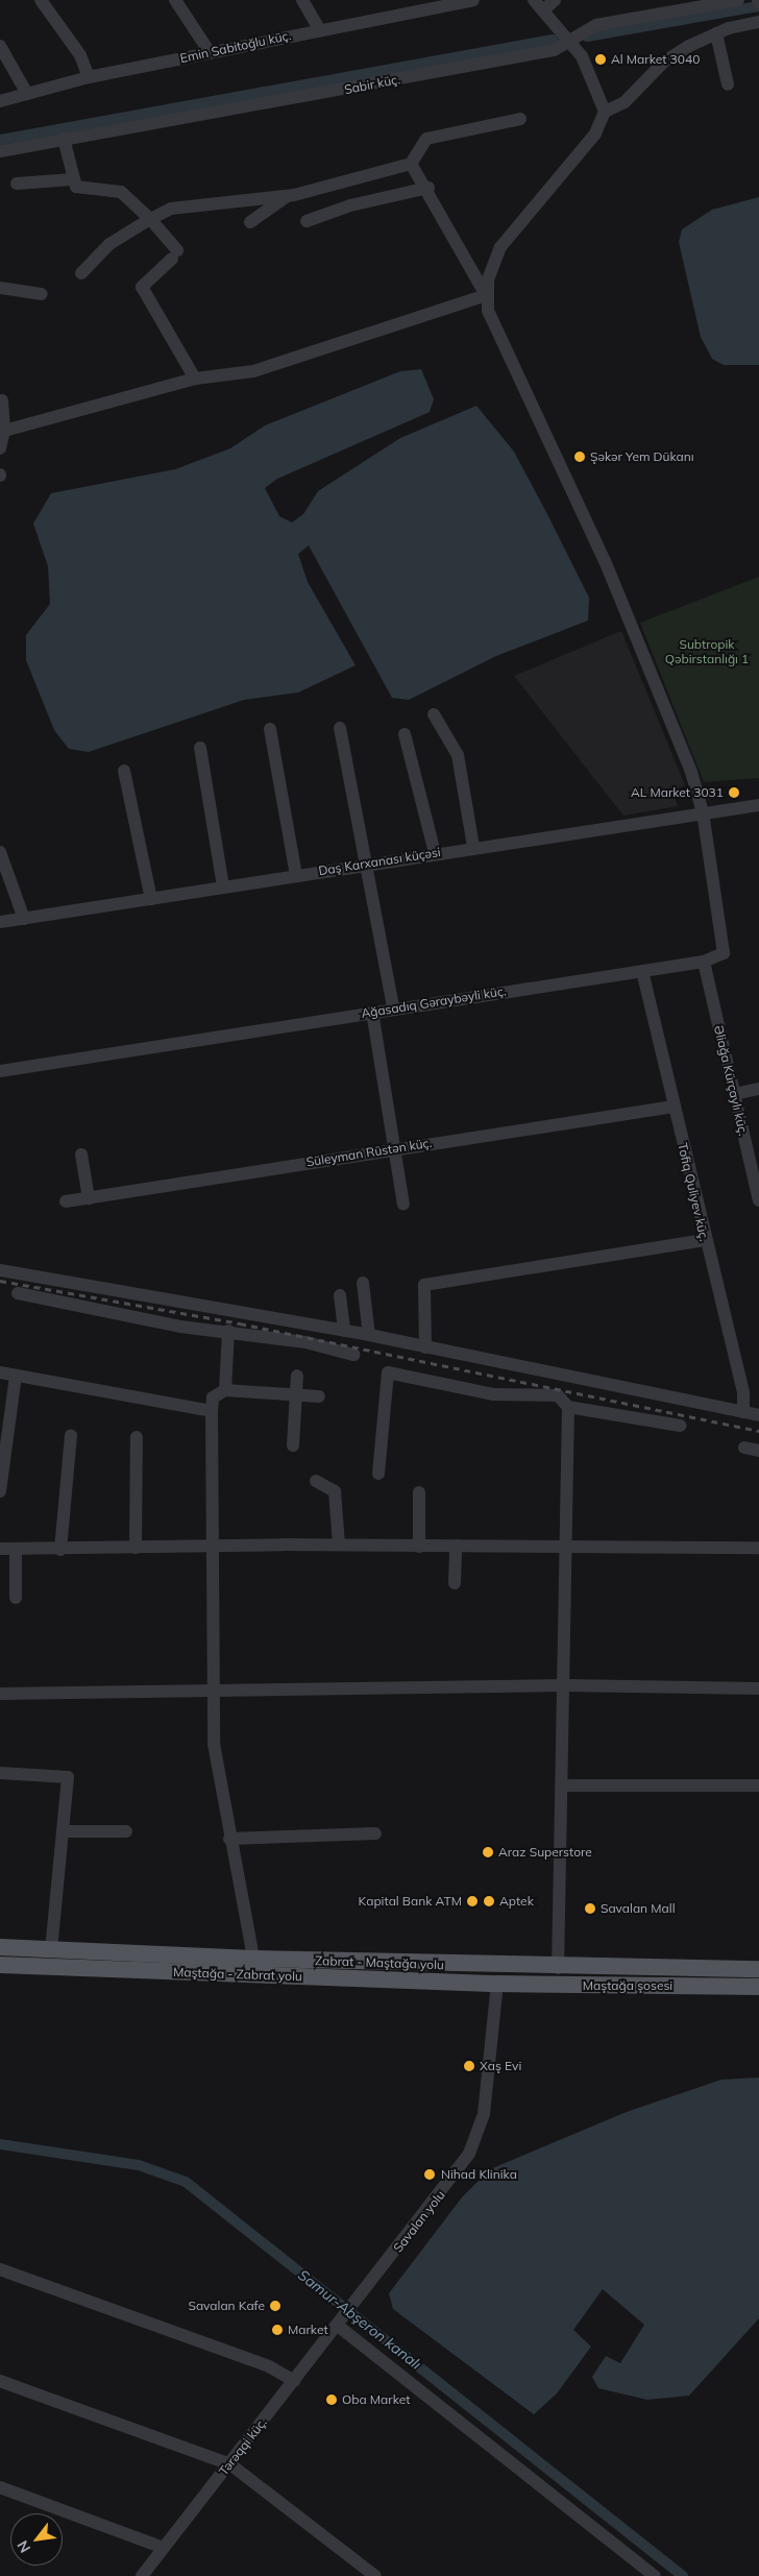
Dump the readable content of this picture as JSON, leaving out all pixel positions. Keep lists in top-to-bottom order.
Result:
{
  "streets": {
    "main road": ["Zabrat - Maştağa yolu", "Maştağa - Zabrat yolu", "Maştağa şosesi"],
    "street": [
      "Emin Sabitoğlu küç.",
      "Sabir küç.",
      "Daş Karxanası küçəsi",
      "Ağasadıq Gəraybəyli küç.",
      "Əliağa Kürçaylı küç.",
      "Süleyman Rüstən küç.",
      "Tofiq Quliyev küç.",
      "Savalan yolu",
      "Tərəqqi küç."
    ]
  },
  "crossings": [
    ["Daş Karxanası küçəsi", "Ağasadıq Gəraybəyli küç."],
    ["Ağasadıq Gəraybəyli küç.", "Əliağa Kürçaylı küç."],
    ["Ağasadıq Gəraybəyli küç.", "Tofiq Quliyev küç."],
    ["Süleyman Rüstən küç.", "Tofiq Quliyev küç."],
    ["Maştağa - Zabrat yolu", "Maştağa şosesi"],
    ["Maştağa - Zabrat yolu", "Savalan yolu"],
    ["Maştağa şosesi", "Savalan yolu"],
    ["Savalan yolu", "Tərəqqi küç."]
  ],
  "water": ["Samur-Abşeron kanalı"],
  "parks": ["Subtropik Qəbirstanlığı 1"],
  "places": [
    "Al Market 3040",
    "Şəkər Yem Dükanı",
    "AL Market 3031",
    "Araz Superstore",
    "Kapital Bank ATM",
    "Aptek",
    "Savalan Mall",
    "Xaş Evi",
    "Nihad Klinika",
    "Savalan Kafe",
    "Market",
    "Oba Market"
  ],
  "north": "bottom left"
}
